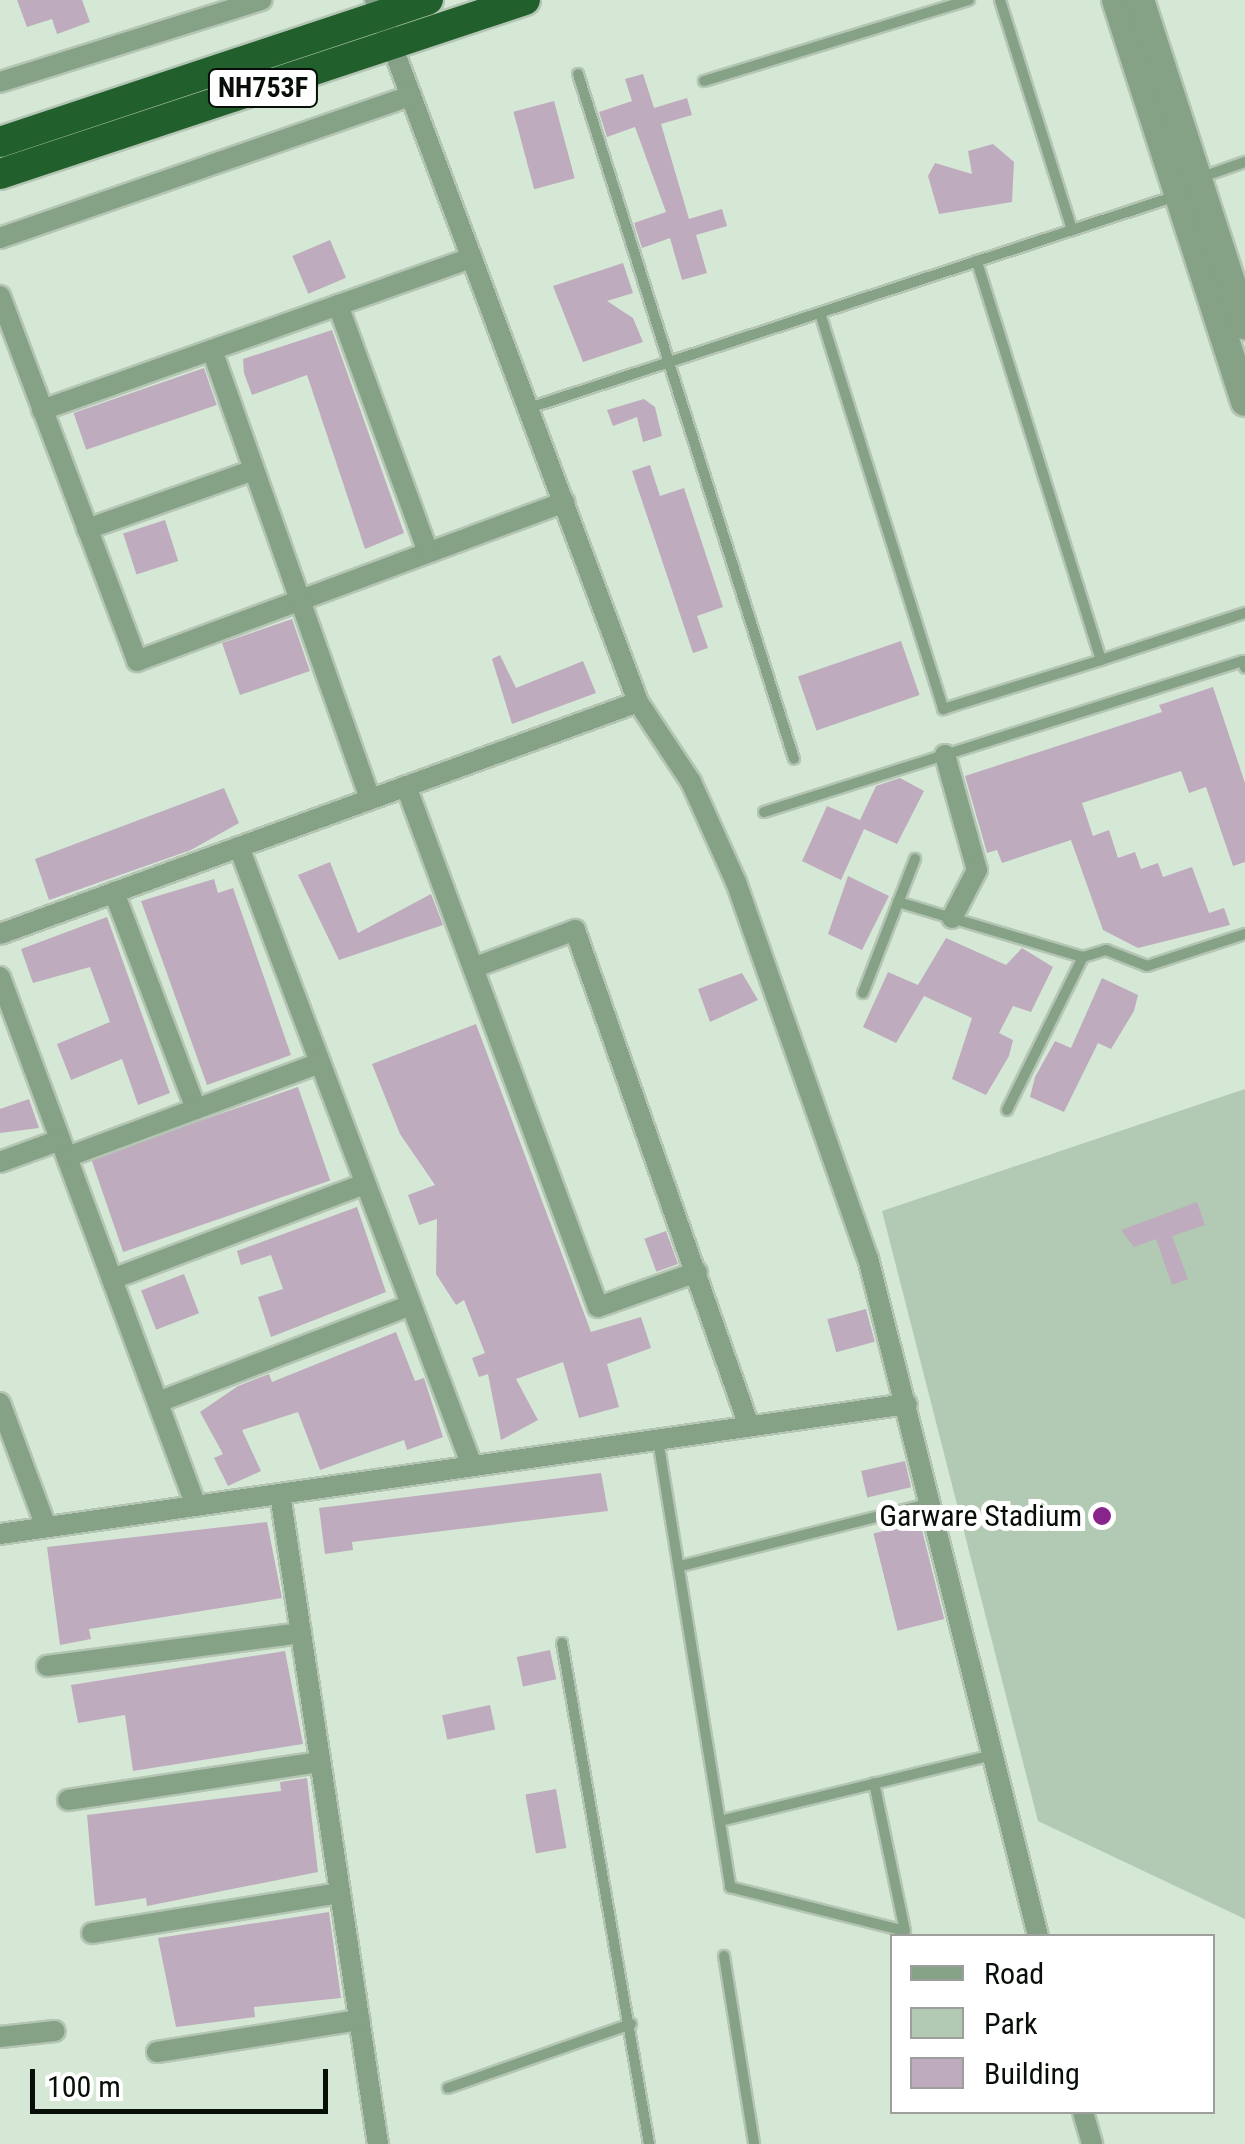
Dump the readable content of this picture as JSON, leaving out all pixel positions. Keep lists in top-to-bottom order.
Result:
{
  "streets": {
    "highway": ["NH753F"]
  },
  "places": ["Garware Stadium"],
  "legend": ["Road", "Park", "Building"],
  "scale_bar": "100 m"
}
